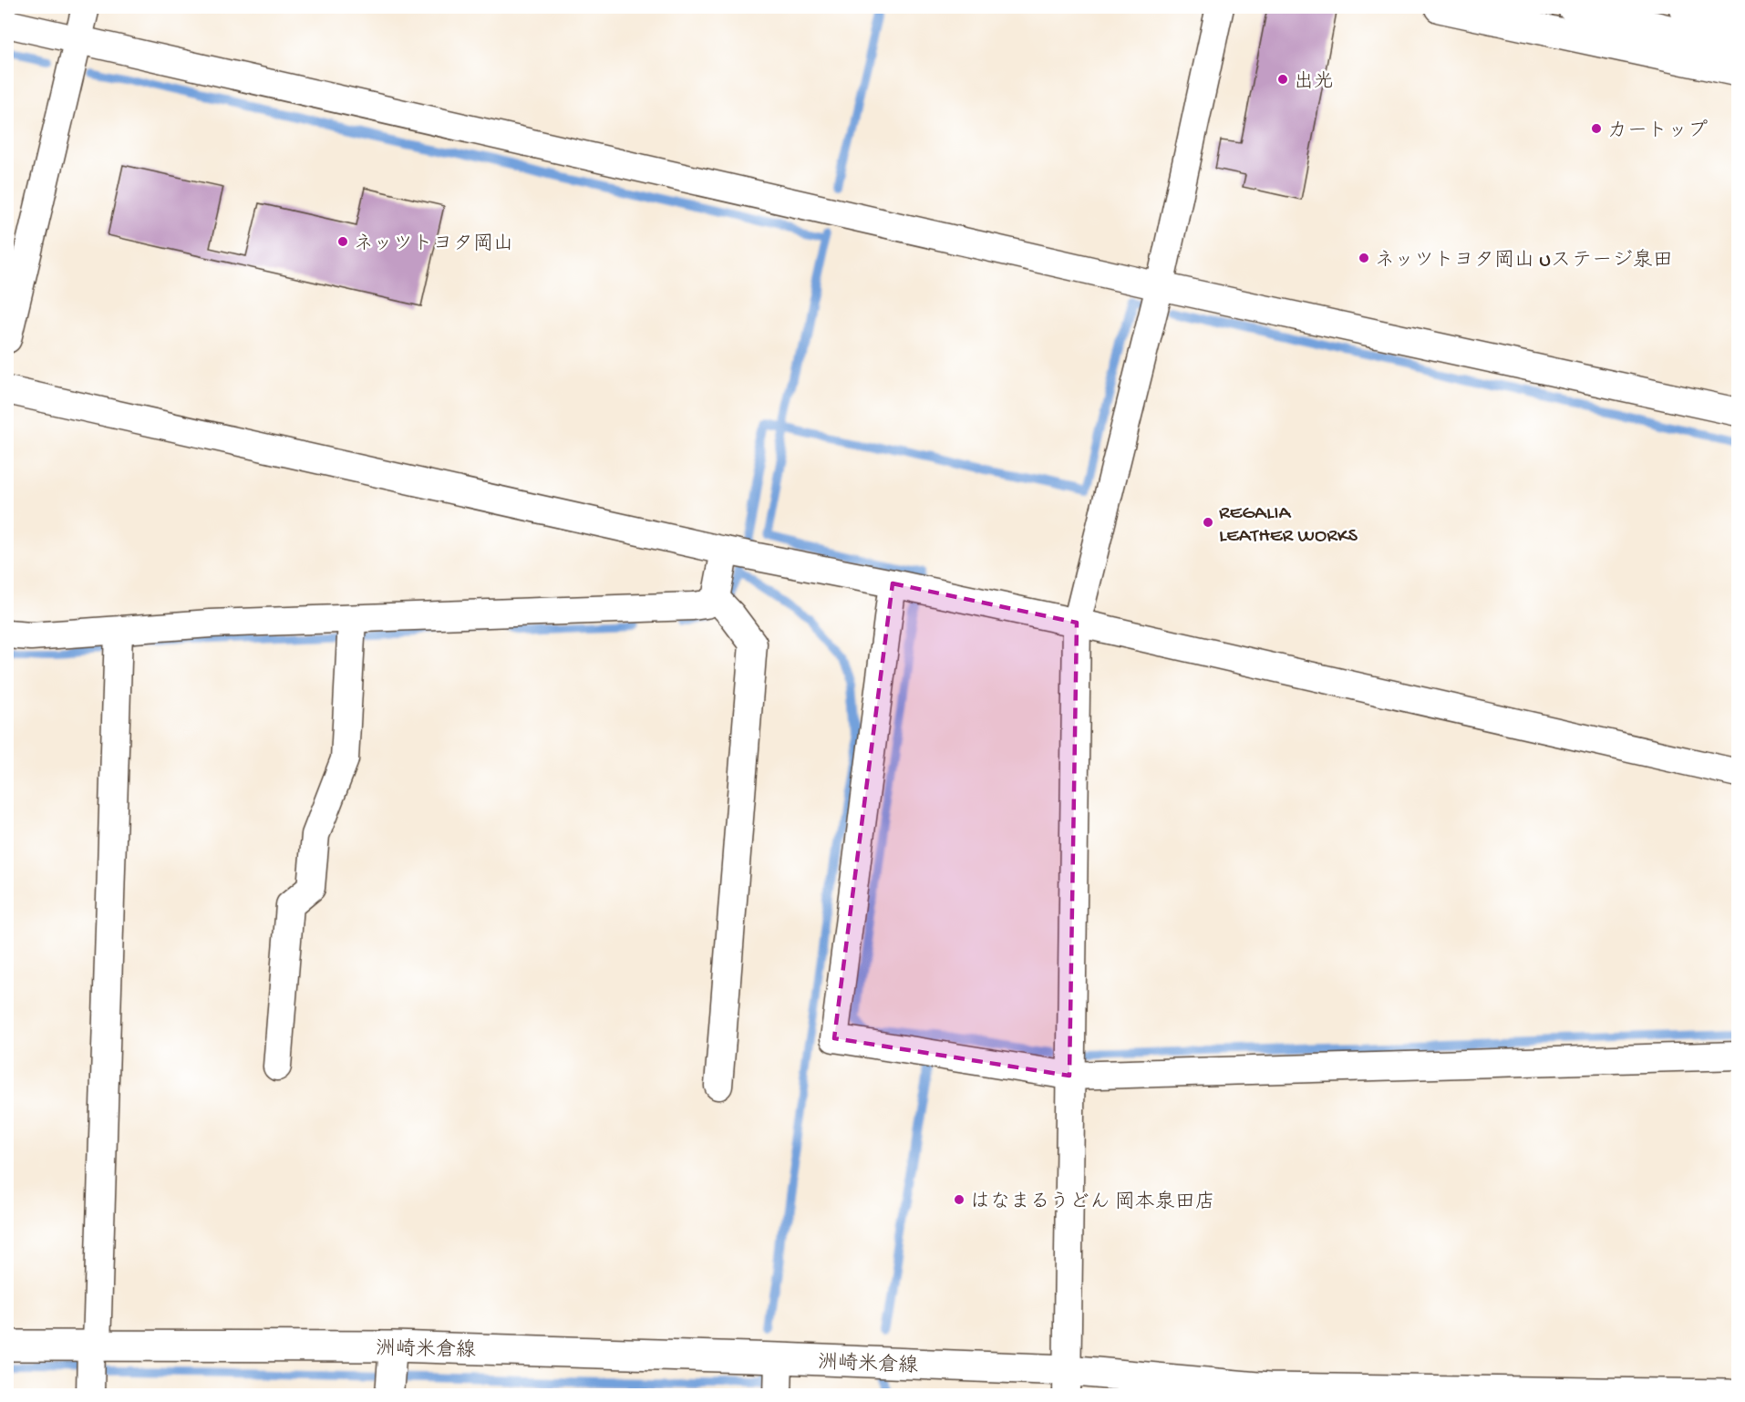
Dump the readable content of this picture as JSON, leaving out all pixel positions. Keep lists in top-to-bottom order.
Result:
{
  "streets": {
    "main road": ["洲崎米倉線"]
  },
  "places": [
    "出光",
    "カートップ",
    "ネッツトヨタ岡山",
    "ネッツトヨタ岡山 Uステージ泉田",
    "REGALIA LEATHER WORKS",
    "はなまるうどん 岡本泉田店"
  ]
}
